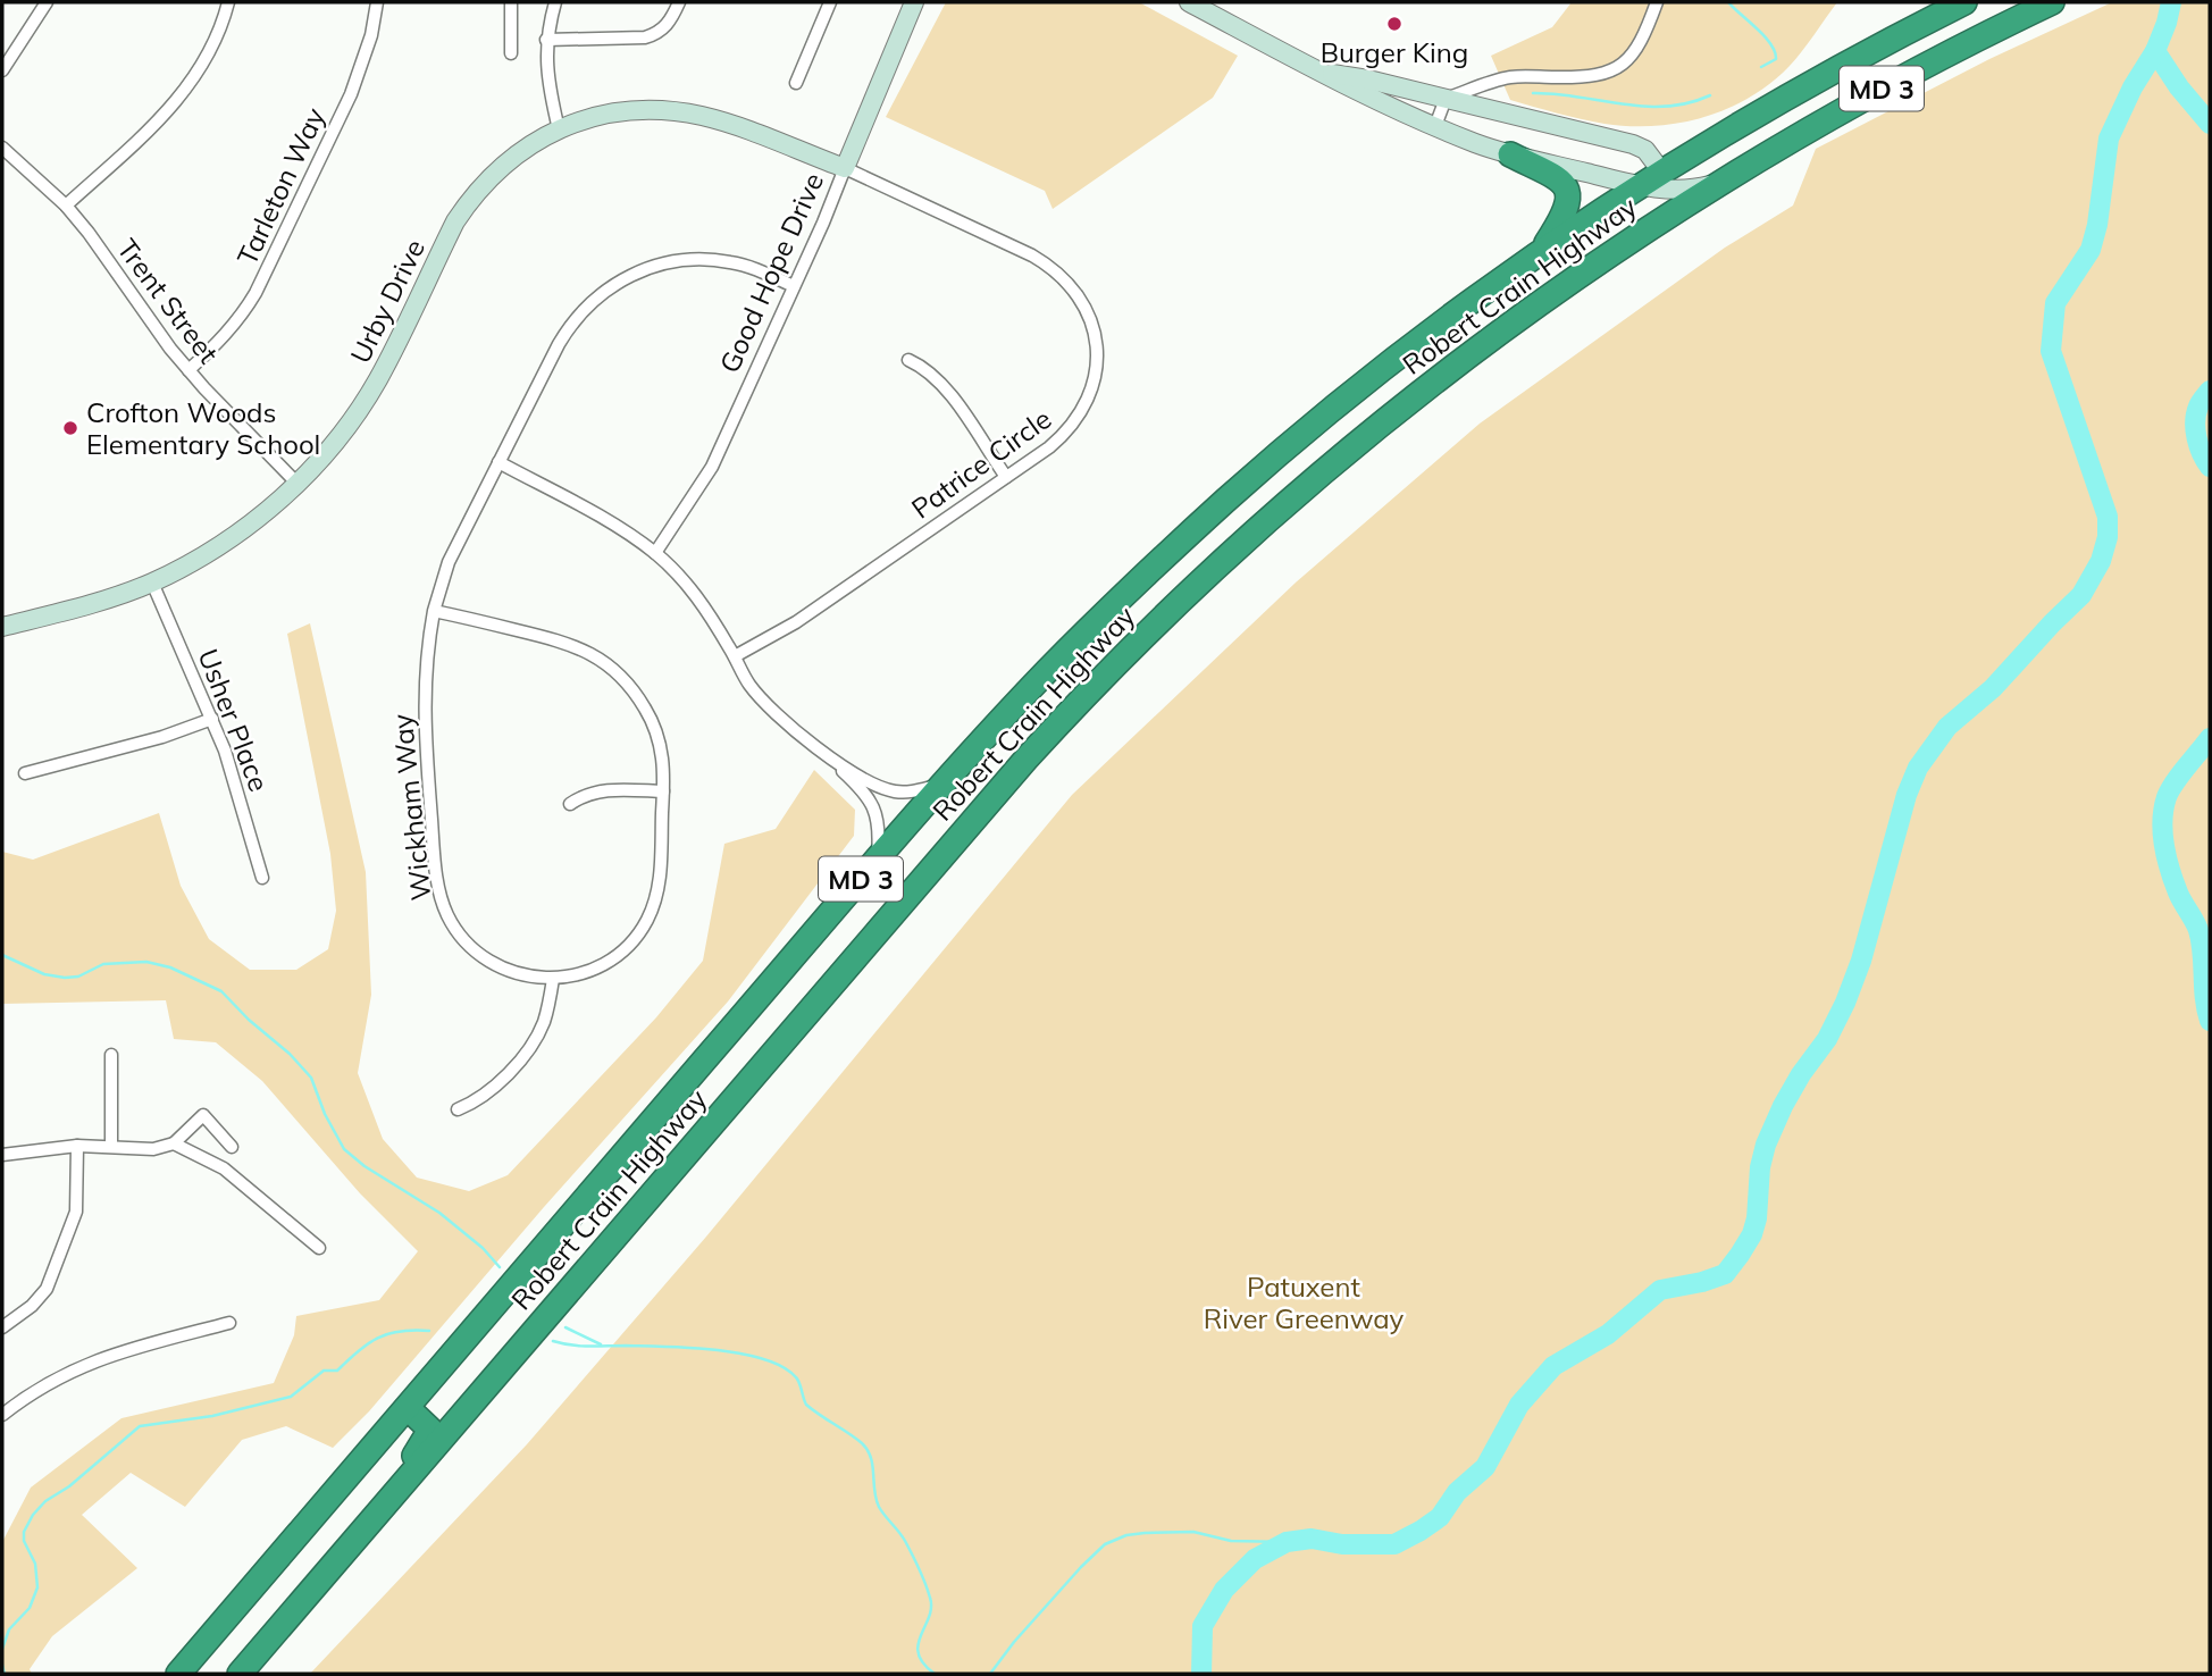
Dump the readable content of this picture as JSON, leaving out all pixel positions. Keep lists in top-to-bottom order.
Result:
{
  "streets": {
    "highway": ["MD 3", "Robert Crain Highway"],
    "street": [
      "Tarleton Way",
      "Good Hope Drive",
      "Trent Street",
      "Urby Drive",
      "Patrice Circle",
      "Usher Place",
      "Wickham Way"
    ]
  },
  "crossings": [
    ["Tarleton Way", "Trent Street"],
    ["Good Hope Drive", "Urby Drive"],
    ["Good Hope Drive", "Patrice Circle"],
    ["Good Hope Drive", "Wickham Way"],
    ["Trent Street", "Urby Drive"],
    ["Urby Drive", "Patrice Circle"],
    ["Urby Drive", "Usher Place"]
  ],
  "parks": ["Patuxent River Greenway"],
  "places": ["Burger King", "Crofton Woods Elementary School"]
}
